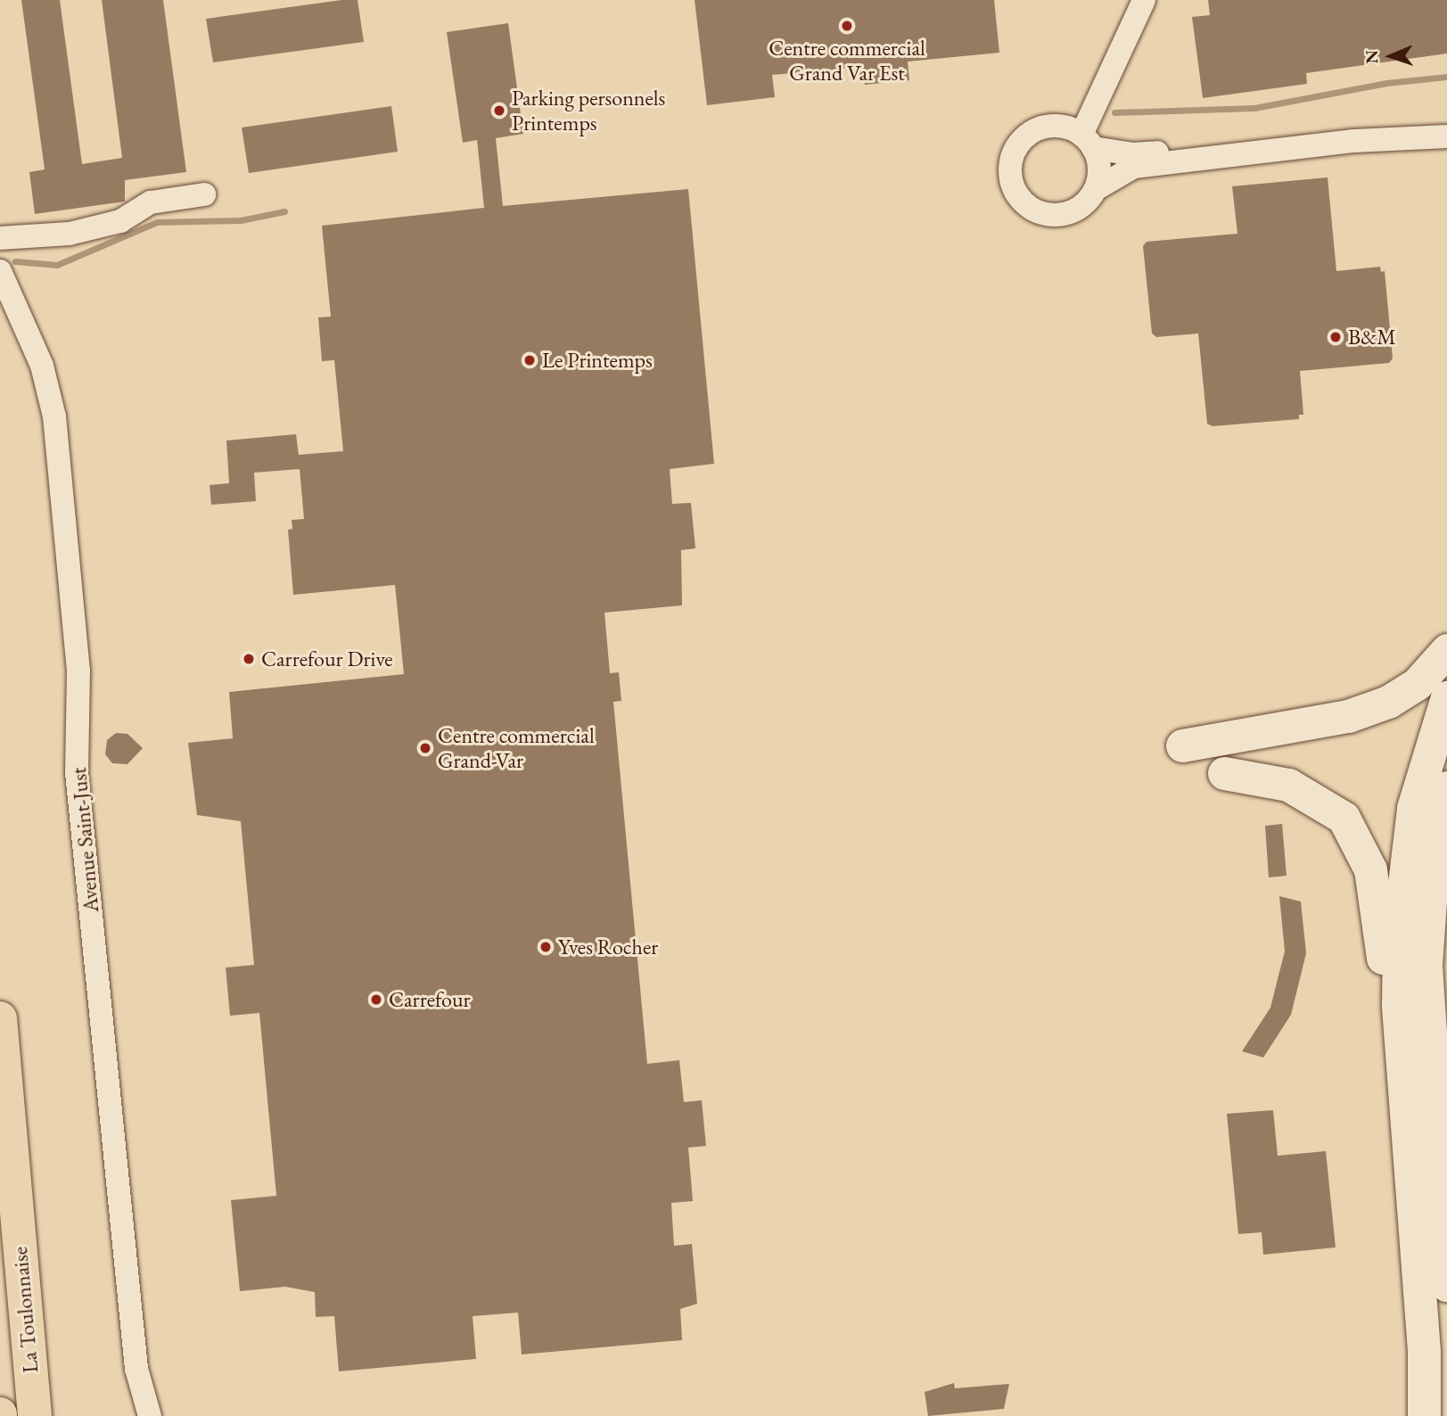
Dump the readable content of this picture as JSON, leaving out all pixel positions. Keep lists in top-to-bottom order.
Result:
{
  "streets": {
    "highway": ["La Toulonnaise"],
    "street": ["Avenue Saint-Just"]
  },
  "places": [
    "Centre commercial Grand Var Est",
    "Parking personnels Printemps",
    "B&M",
    "Le Printemps",
    "Carrefour Drive",
    "Centre commercial Grand-Var",
    "Yves Rocher",
    "Carrefour"
  ],
  "north": "left"
}
